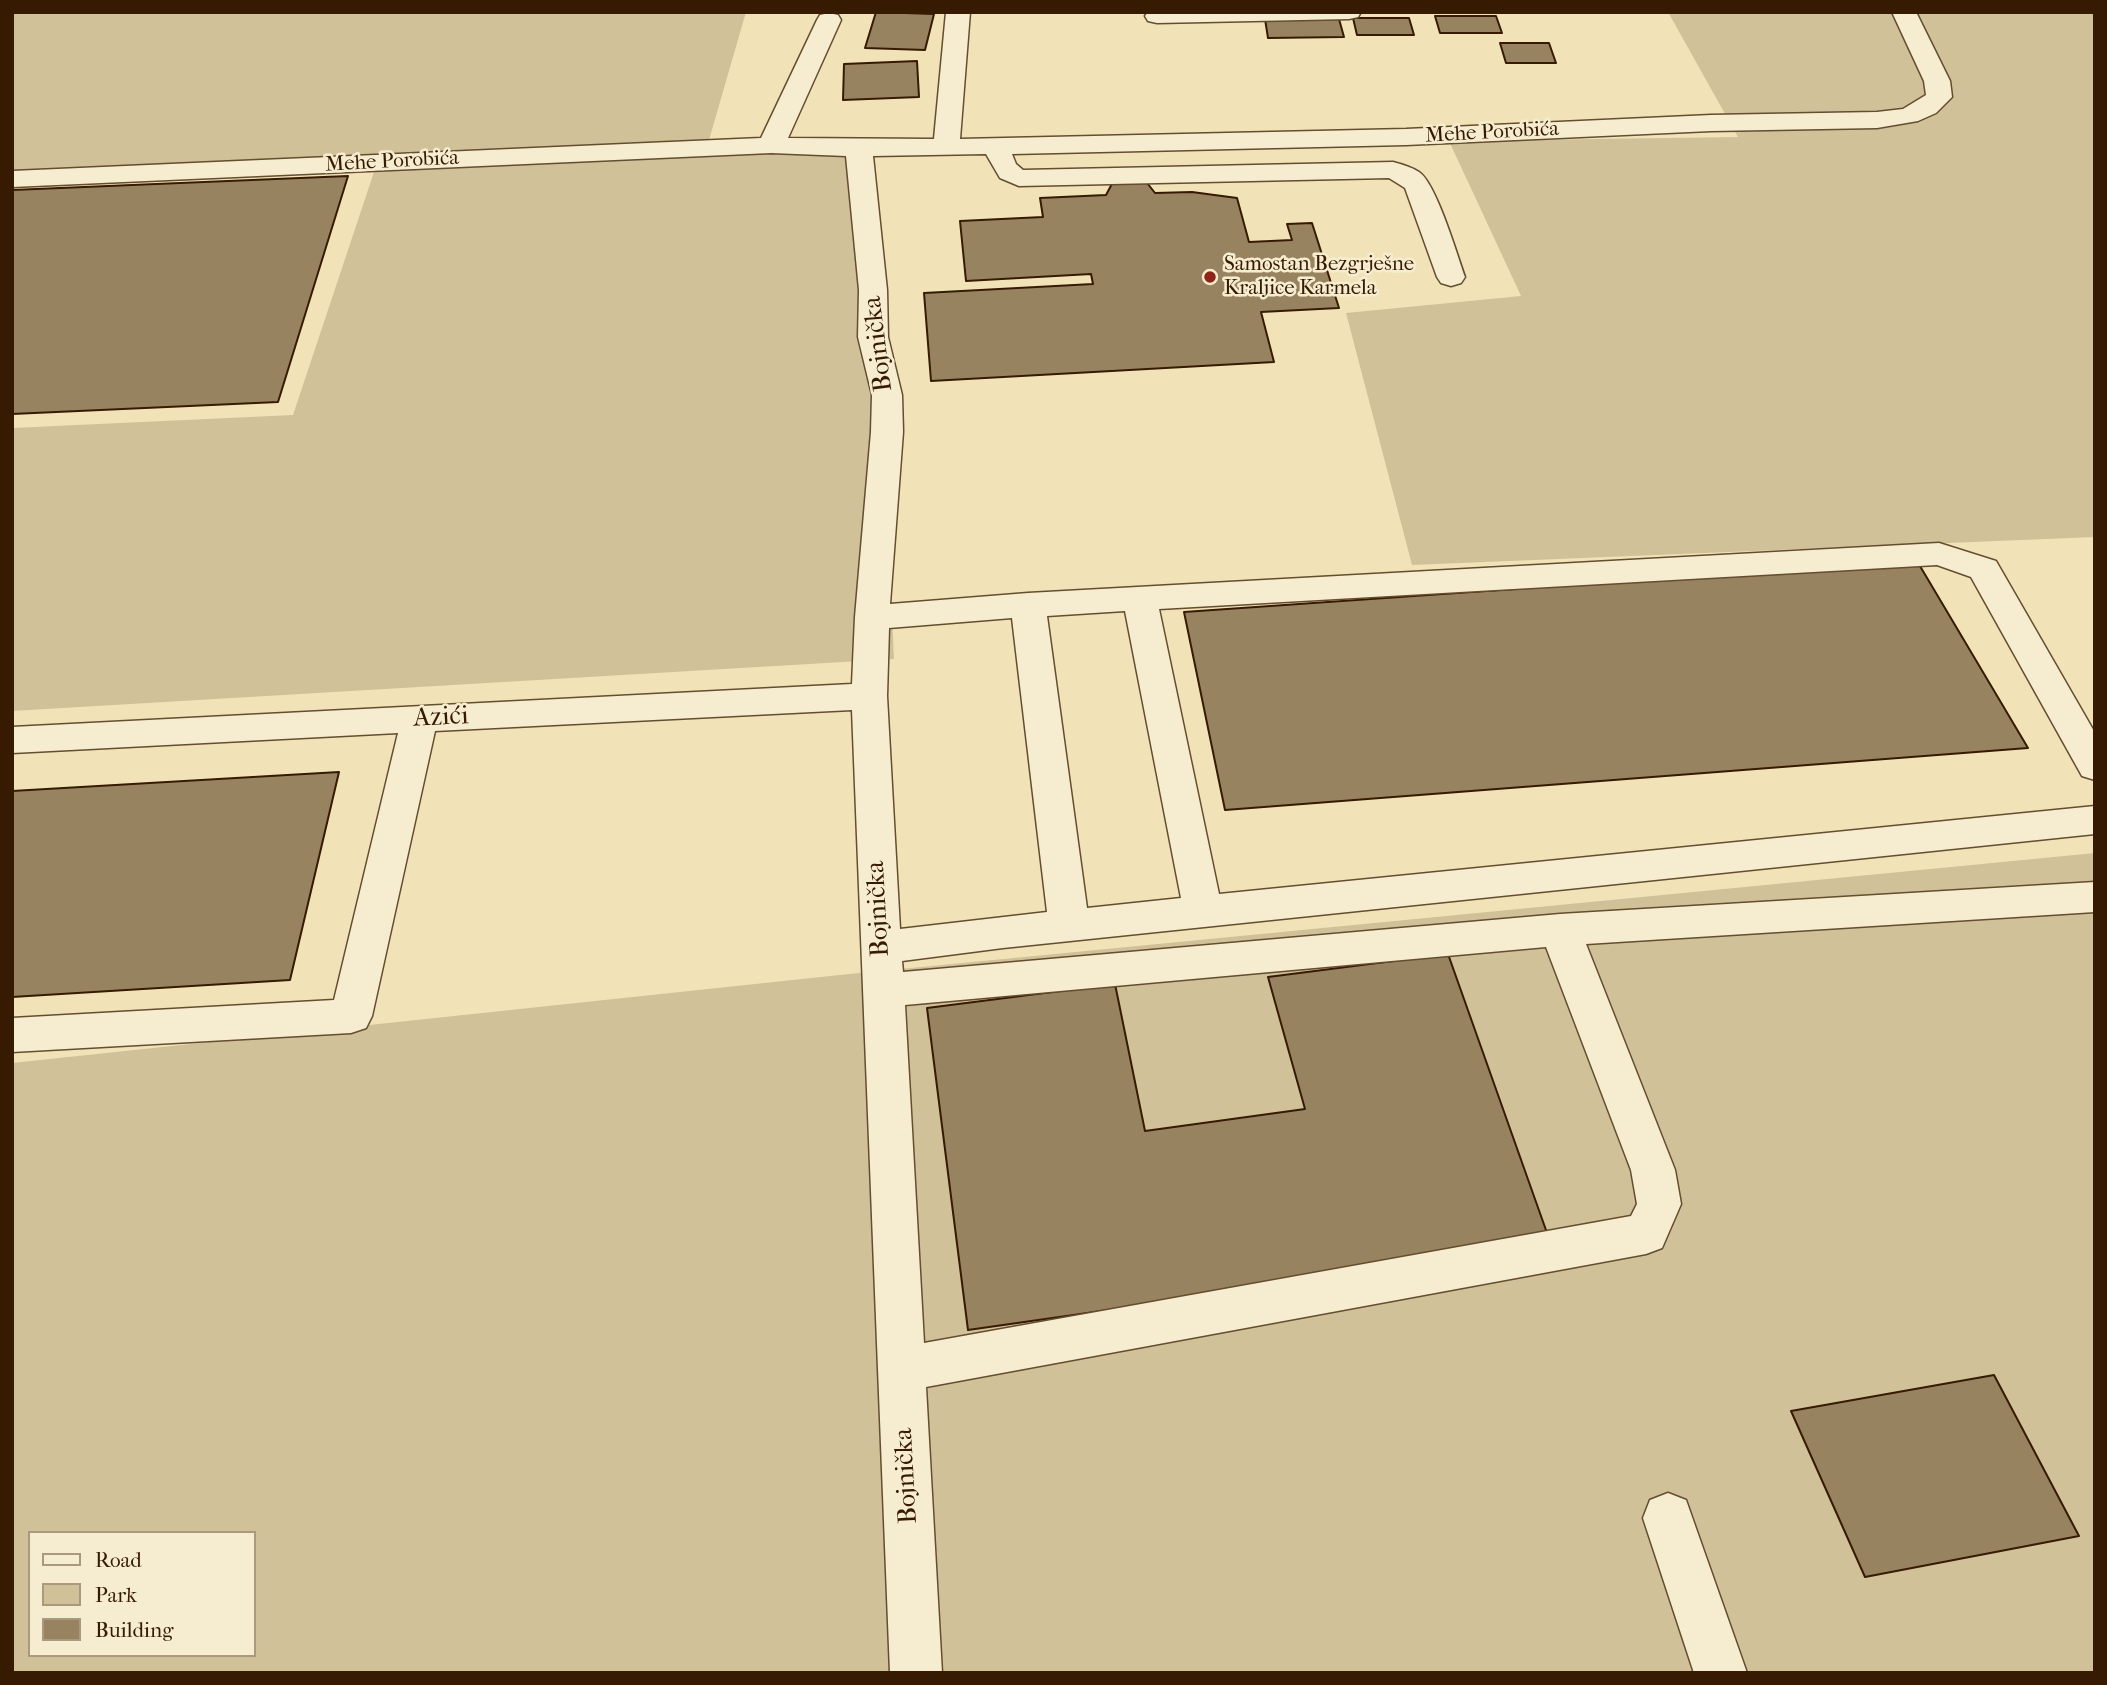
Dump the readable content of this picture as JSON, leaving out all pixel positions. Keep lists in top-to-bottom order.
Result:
{
  "streets": {
    "street": ["Mehe Porobića", "Bojnička", "Azići"]
  },
  "crossings": [
    ["Mehe Porobića", "Bojnička"],
    ["Bojnička", "Azići"]
  ],
  "places": ["Samostan Bezgrješne Kraljice Karmela"],
  "legend": ["Road", "Park", "Building"]
}
